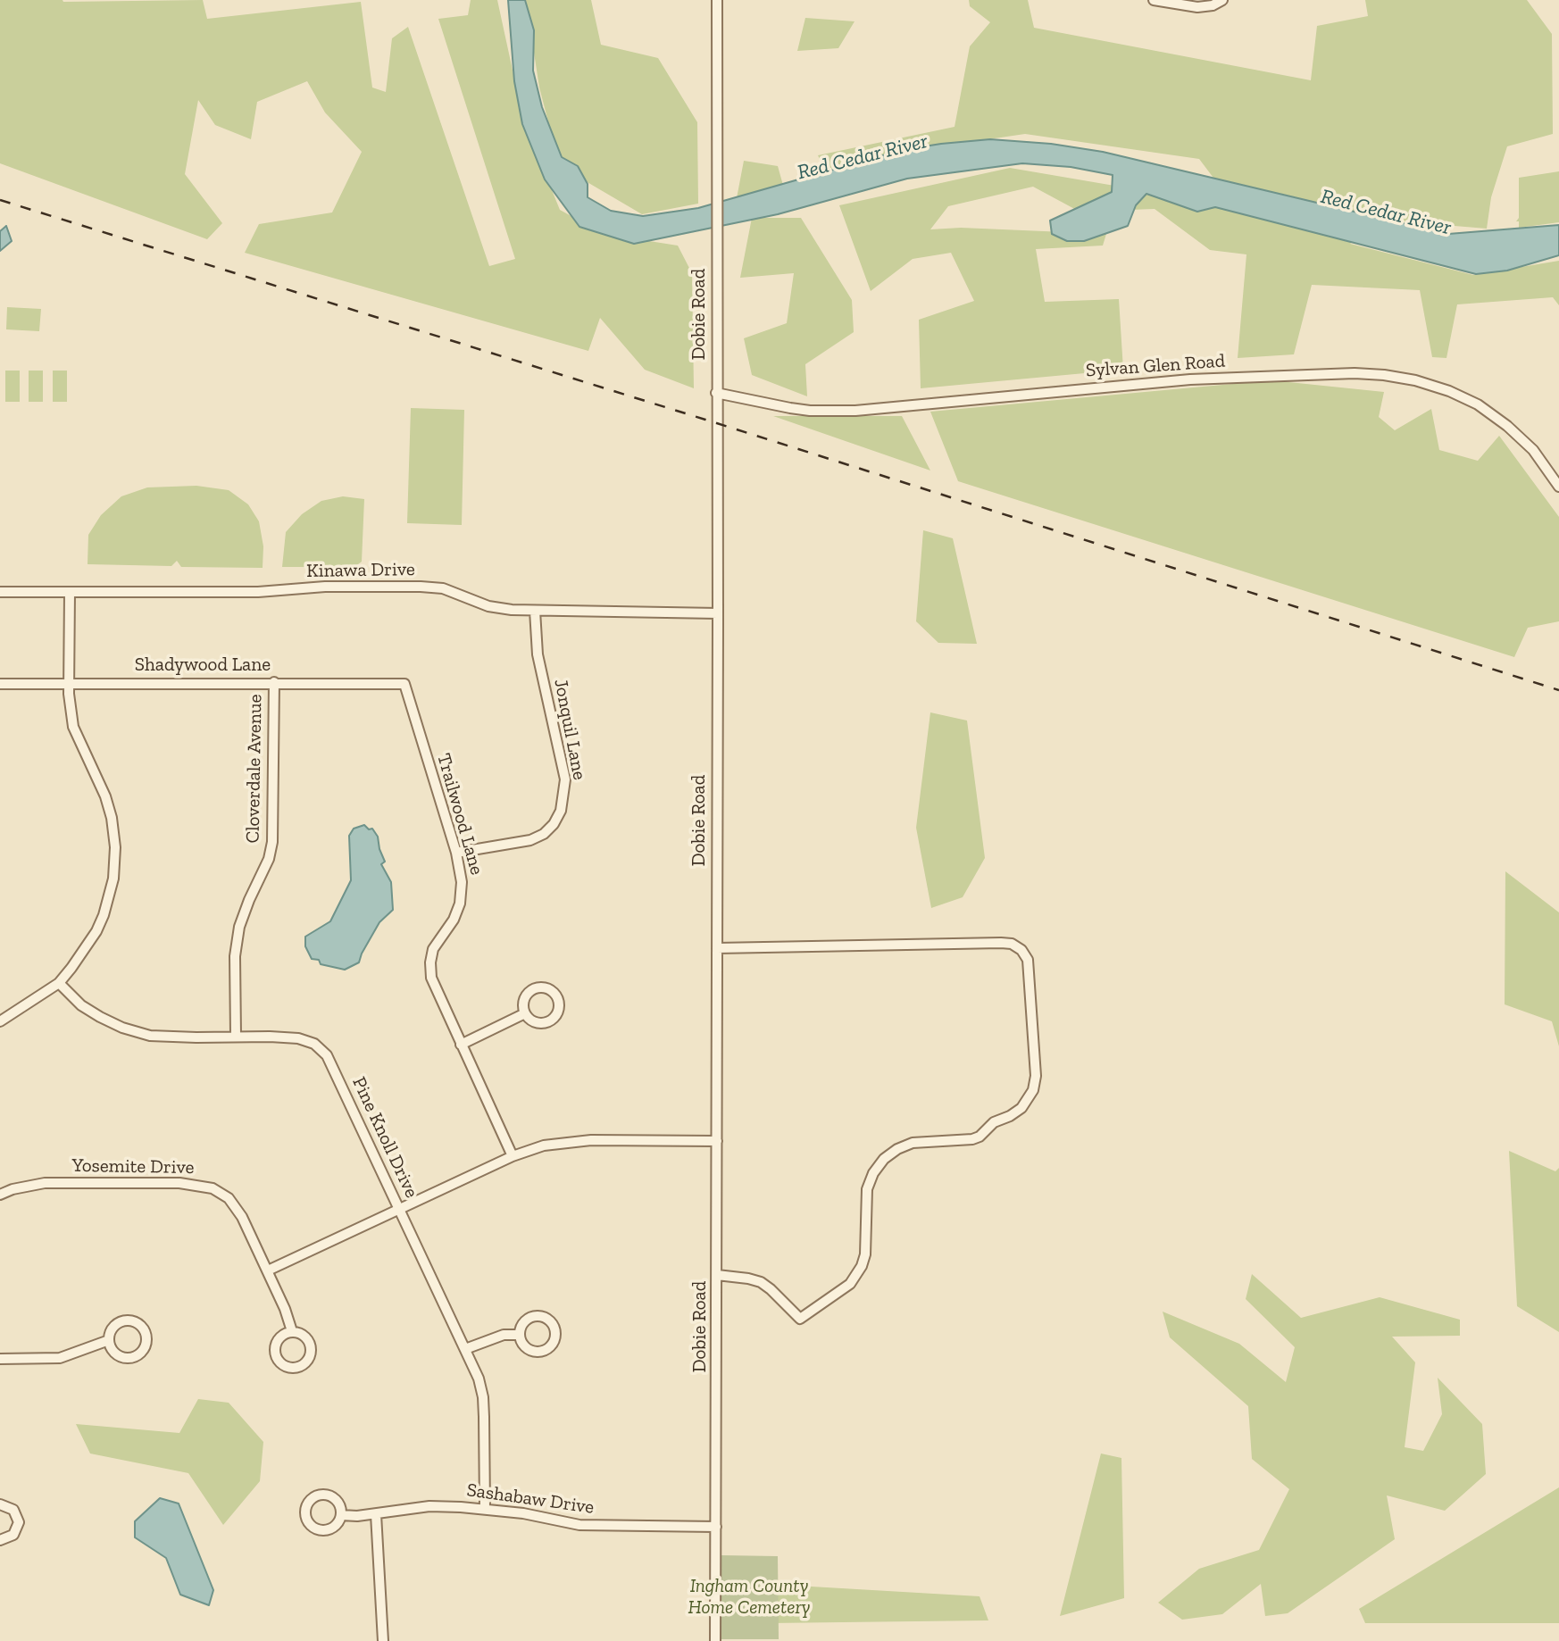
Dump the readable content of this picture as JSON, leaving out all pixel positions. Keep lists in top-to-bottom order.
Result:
{
  "streets": {
    "street": [
      "Dobie Road",
      "Sylvan Glen Road",
      "Kinawa Drive",
      "Shadywood Lane",
      "Jonquil Lane",
      "Cloverdale Avenue",
      "Trailwood Lane",
      "Pine Knoll Drive",
      "Yosemite Drive",
      "Sashabaw Drive"
    ]
  },
  "crossings": [
    ["Dobie Road", "Sylvan Glen Road"],
    ["Dobie Road", "Kinawa Drive"],
    ["Dobie Road", "Sashabaw Drive"],
    ["Kinawa Drive", "Jonquil Lane"],
    ["Shadywood Lane", "Cloverdale Avenue"],
    ["Shadywood Lane", "Trailwood Lane"],
    ["Jonquil Lane", "Trailwood Lane"],
    ["Cloverdale Avenue", "Pine Knoll Drive"],
    ["Pine Knoll Drive", "Sashabaw Drive"]
  ],
  "water": ["Red Cedar River"],
  "parks": ["Ingham County Home Cemetery"]
}
